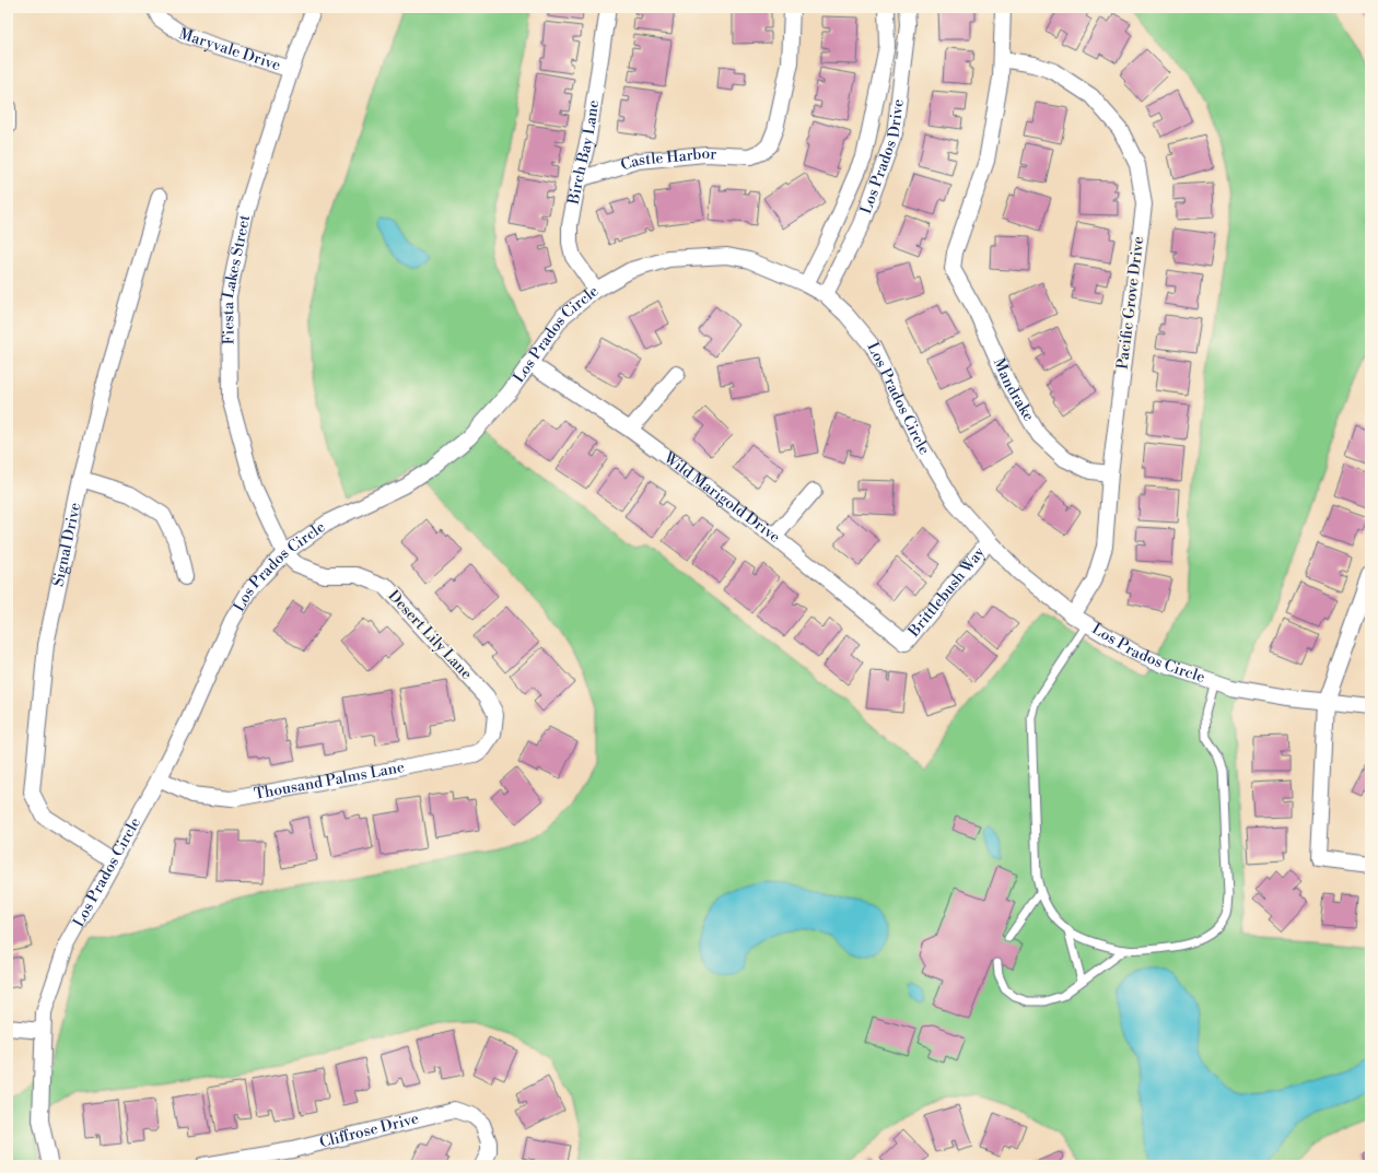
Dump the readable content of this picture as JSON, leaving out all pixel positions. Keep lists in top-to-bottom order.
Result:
{
  "streets": {
    "street": [
      "Maryvale Drive",
      "Birch Bay Lane",
      "Los Prados Drive",
      "Castle Harbor",
      "Fiesta Lakes Street",
      "Pacific Grove Drive",
      "Los Prados Circle",
      "Mandrake",
      "Wild Marigold Drive",
      "Signal Drive",
      "Brittlebush Way",
      "Desert Lily Lane",
      "Thousand Palms Lane",
      "Cliffrose Drive"
    ]
  },
  "crossings": [
    ["Maryvale Drive", "Fiesta Lakes Street"],
    ["Birch Bay Lane", "Castle Harbor"],
    ["Birch Bay Lane", "Los Prados Circle"],
    ["Los Prados Drive", "Los Prados Circle"],
    ["Fiesta Lakes Street", "Los Prados Circle"],
    ["Fiesta Lakes Street", "Desert Lily Lane"],
    ["Pacific Grove Drive", "Los Prados Circle"],
    ["Pacific Grove Drive", "Mandrake"],
    ["Los Prados Circle", "Wild Marigold Drive"],
    ["Los Prados Circle", "Signal Drive"],
    ["Los Prados Circle", "Brittlebush Way"],
    ["Los Prados Circle", "Desert Lily Lane"],
    ["Los Prados Circle", "Thousand Palms Lane"],
    ["Wild Marigold Drive", "Brittlebush Way"],
    ["Desert Lily Lane", "Thousand Palms Lane"]
  ]
}
